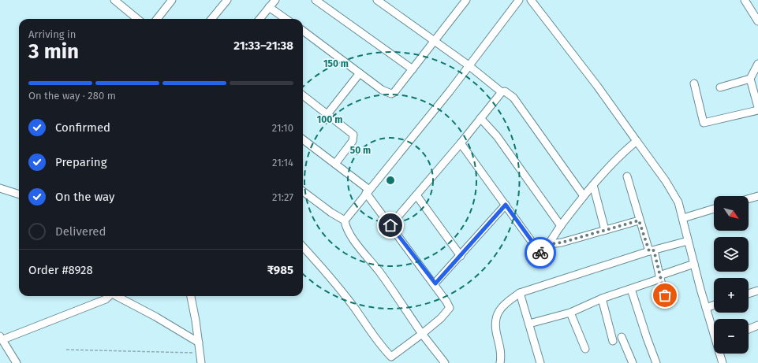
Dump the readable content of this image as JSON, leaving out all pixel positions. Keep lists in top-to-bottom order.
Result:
{
  "north": "bottom right",
  "page": {
    "heading": ["3 min", "Arriving in", "21:33–21:38"],
    "panel": ["Order #8928", "₹985"],
    "bar": "On the way · 280 m",
    "list": [
      ["Confirmed", "21:10"],
      ["Preparing", "21:14"],
      ["On the way", "21:27"],
      "Delivered"
    ],
    "map_buttons": ["+", "−"]
  },
  "rings": ["150 m", "100 m", "50 m"]
}
